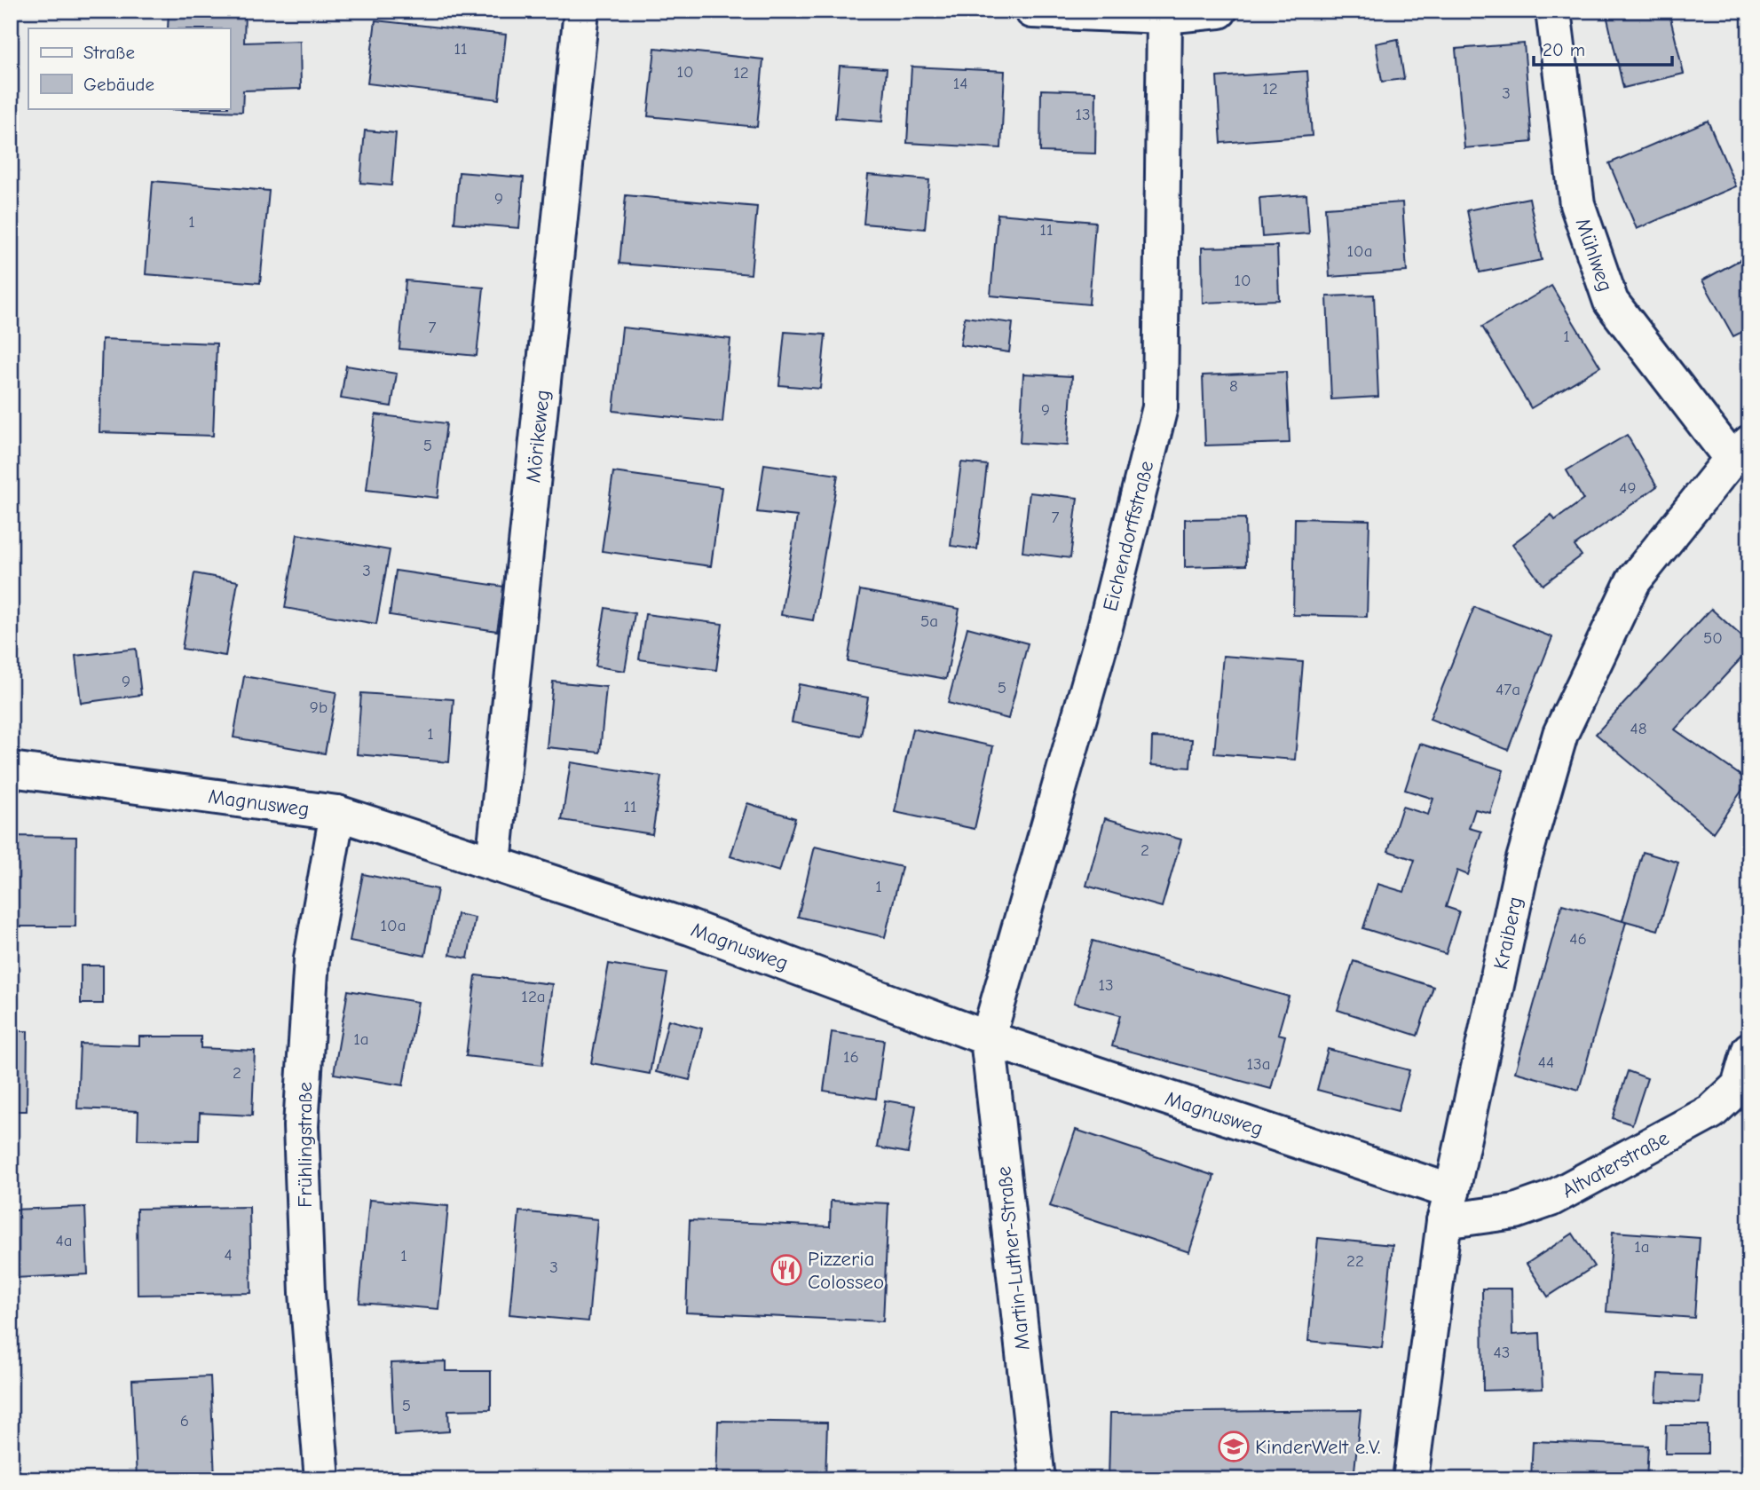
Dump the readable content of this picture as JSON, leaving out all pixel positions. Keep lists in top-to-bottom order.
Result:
{
  "streets": {
    "street": [
      "Mühlweg",
      "Mörikeweg",
      "Eichendorffstraße",
      "Magnusweg",
      "Kraiberg",
      "Frühlingstraße",
      "Altvaterstraße",
      "Martin-Luther-Straße"
    ]
  },
  "crossings": [
    ["Mühlweg", "Kraiberg"],
    ["Mörikeweg", "Magnusweg"],
    ["Eichendorffstraße", "Magnusweg"],
    ["Eichendorffstraße", "Martin-Luther-Straße"],
    ["Magnusweg", "Kraiberg"],
    ["Magnusweg", "Frühlingstraße"],
    ["Magnusweg", "Altvaterstraße"],
    ["Magnusweg", "Martin-Luther-Straße"],
    ["Kraiberg", "Altvaterstraße"]
  ],
  "places": {
    "restaurant": ["Pizzeria Colosseo"],
    "school or university": ["KinderWelt e.V."]
  },
  "house_numbers": [
    "11",
    "10",
    "12",
    "14",
    "12",
    "3",
    "13",
    "9",
    "1",
    "11",
    "10a",
    "10",
    "7",
    "1",
    "8",
    "9",
    "5",
    "49",
    "7",
    "3",
    "5a",
    "50",
    "9",
    "5",
    "47a",
    "9b",
    "48",
    "1",
    "11",
    "2",
    "1",
    "10a",
    "46",
    "13",
    "12a",
    "1a",
    "16",
    "44",
    "13a",
    "2",
    "4a",
    "1a",
    "4",
    "1",
    "22",
    "3",
    "43",
    "5",
    "6"
  ],
  "legend": ["Straße", "Gebäude"],
  "scale_bar": "20 m"
}
